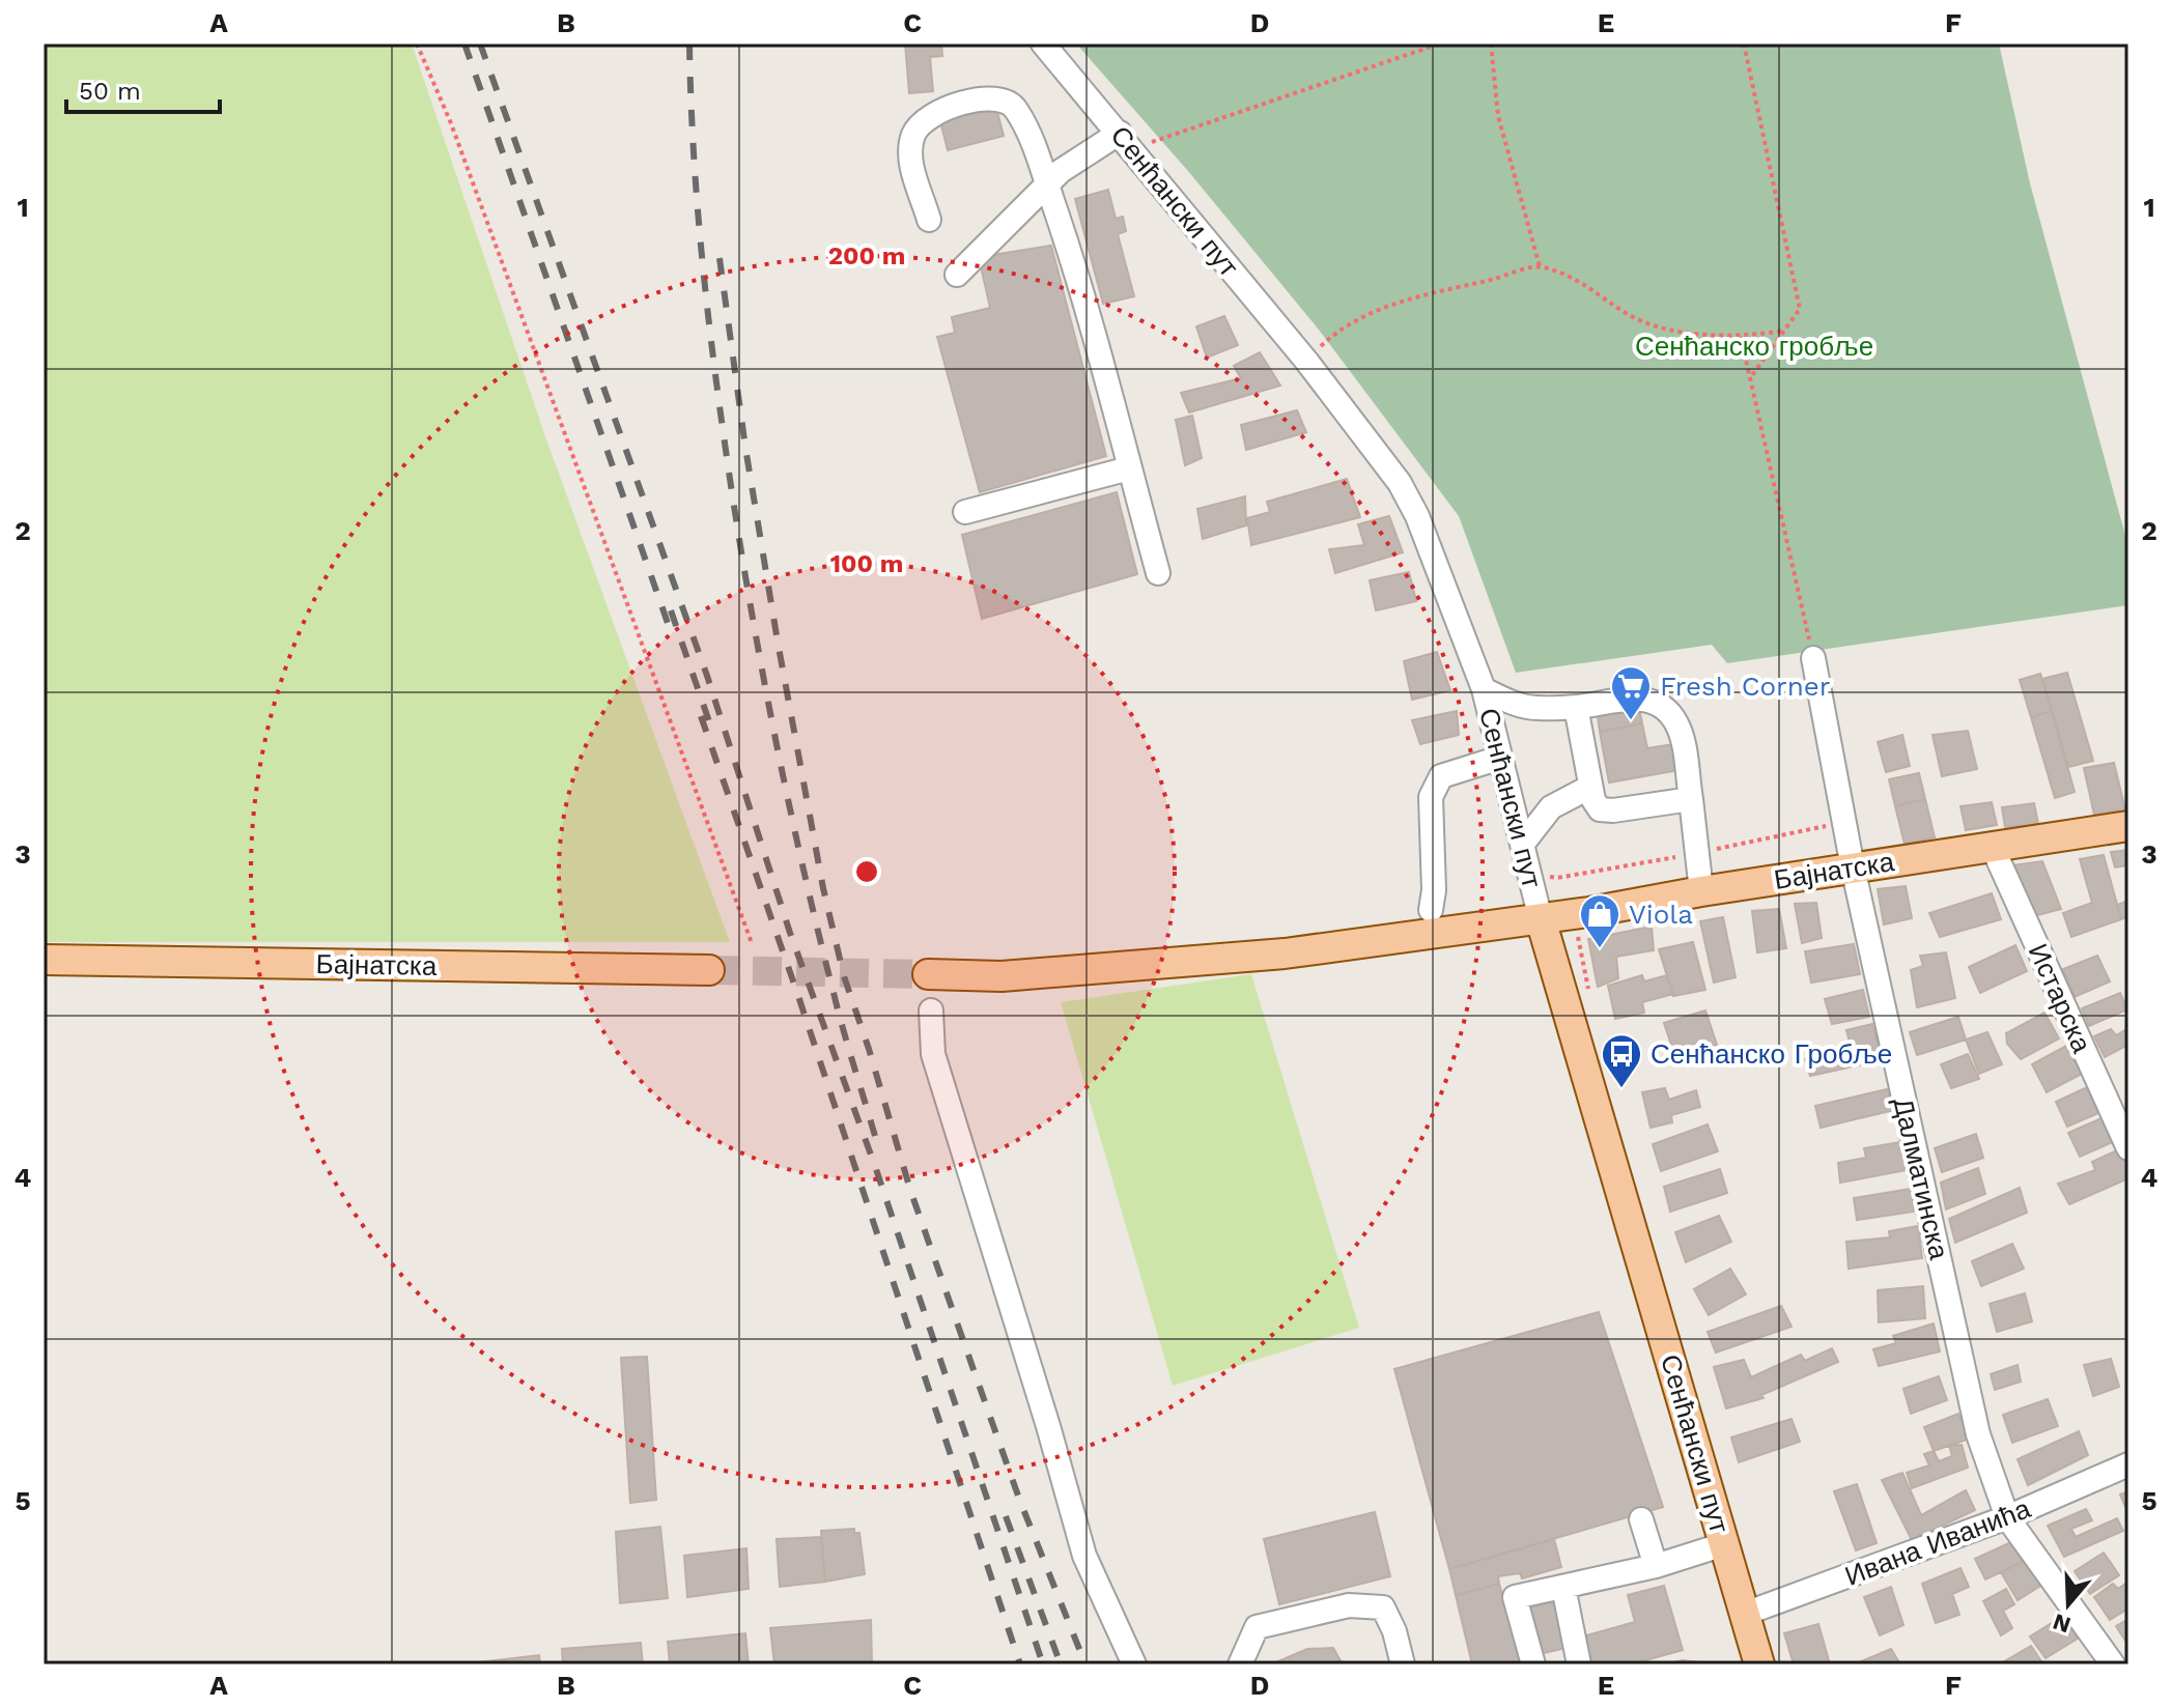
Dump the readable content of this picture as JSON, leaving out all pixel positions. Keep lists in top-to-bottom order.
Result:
{
  "streets": {
    "main road": ["Сенћански пут", "Бајнатска"],
    "street": ["Истарска", "Далматинска", "Ивана Иванића"]
  },
  "crossings": [
    ["Сенћански пут", "Бајнатска"],
    ["Сенћански пут", "Ивана Иванића"],
    ["Бајнатска", "Истарска"],
    ["Бајнатска", "Далматинска"],
    ["Далматинска", "Ивана Иванића"]
  ],
  "parks": ["Сенћанско гробље"],
  "places": {
    "supermarket": ["Fresh Corner"],
    "shop": ["Viola"],
    "bus stop": ["Сенћанско Гробље"]
  },
  "scale_bar": "50 m",
  "north": "bottom",
  "grid": {
    "columns": [
      "A",
      "B",
      "C",
      "D",
      "E",
      "F"
    ],
    "rows": [
      "1",
      "2",
      "3",
      "4",
      "5"
    ]
  },
  "rings": ["200 m", "100 m"]
}
